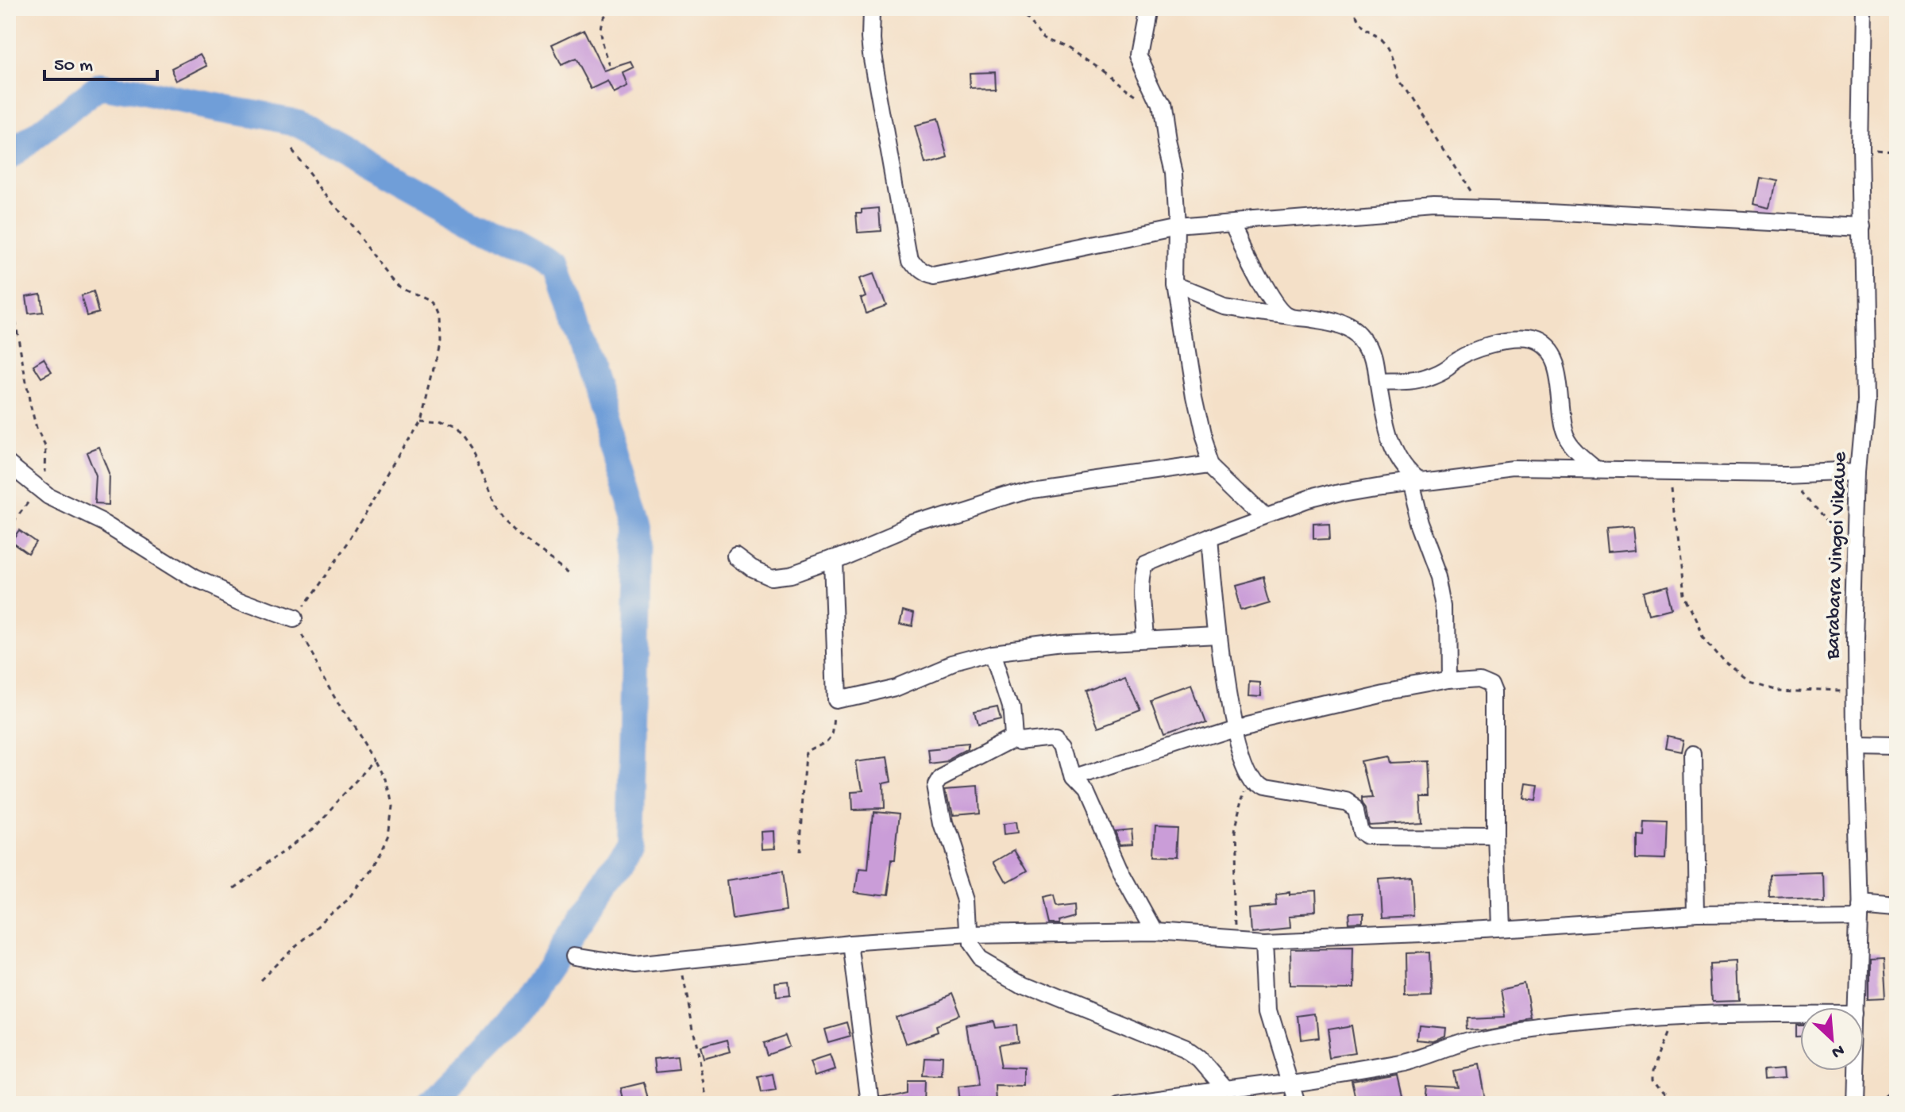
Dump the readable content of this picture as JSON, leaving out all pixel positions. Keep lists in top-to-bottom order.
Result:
{
  "streets": {
    "street": ["Barabara Vingoi Vikawe"]
  },
  "scale_bar": "50 m",
  "north": "bottom right"
}
